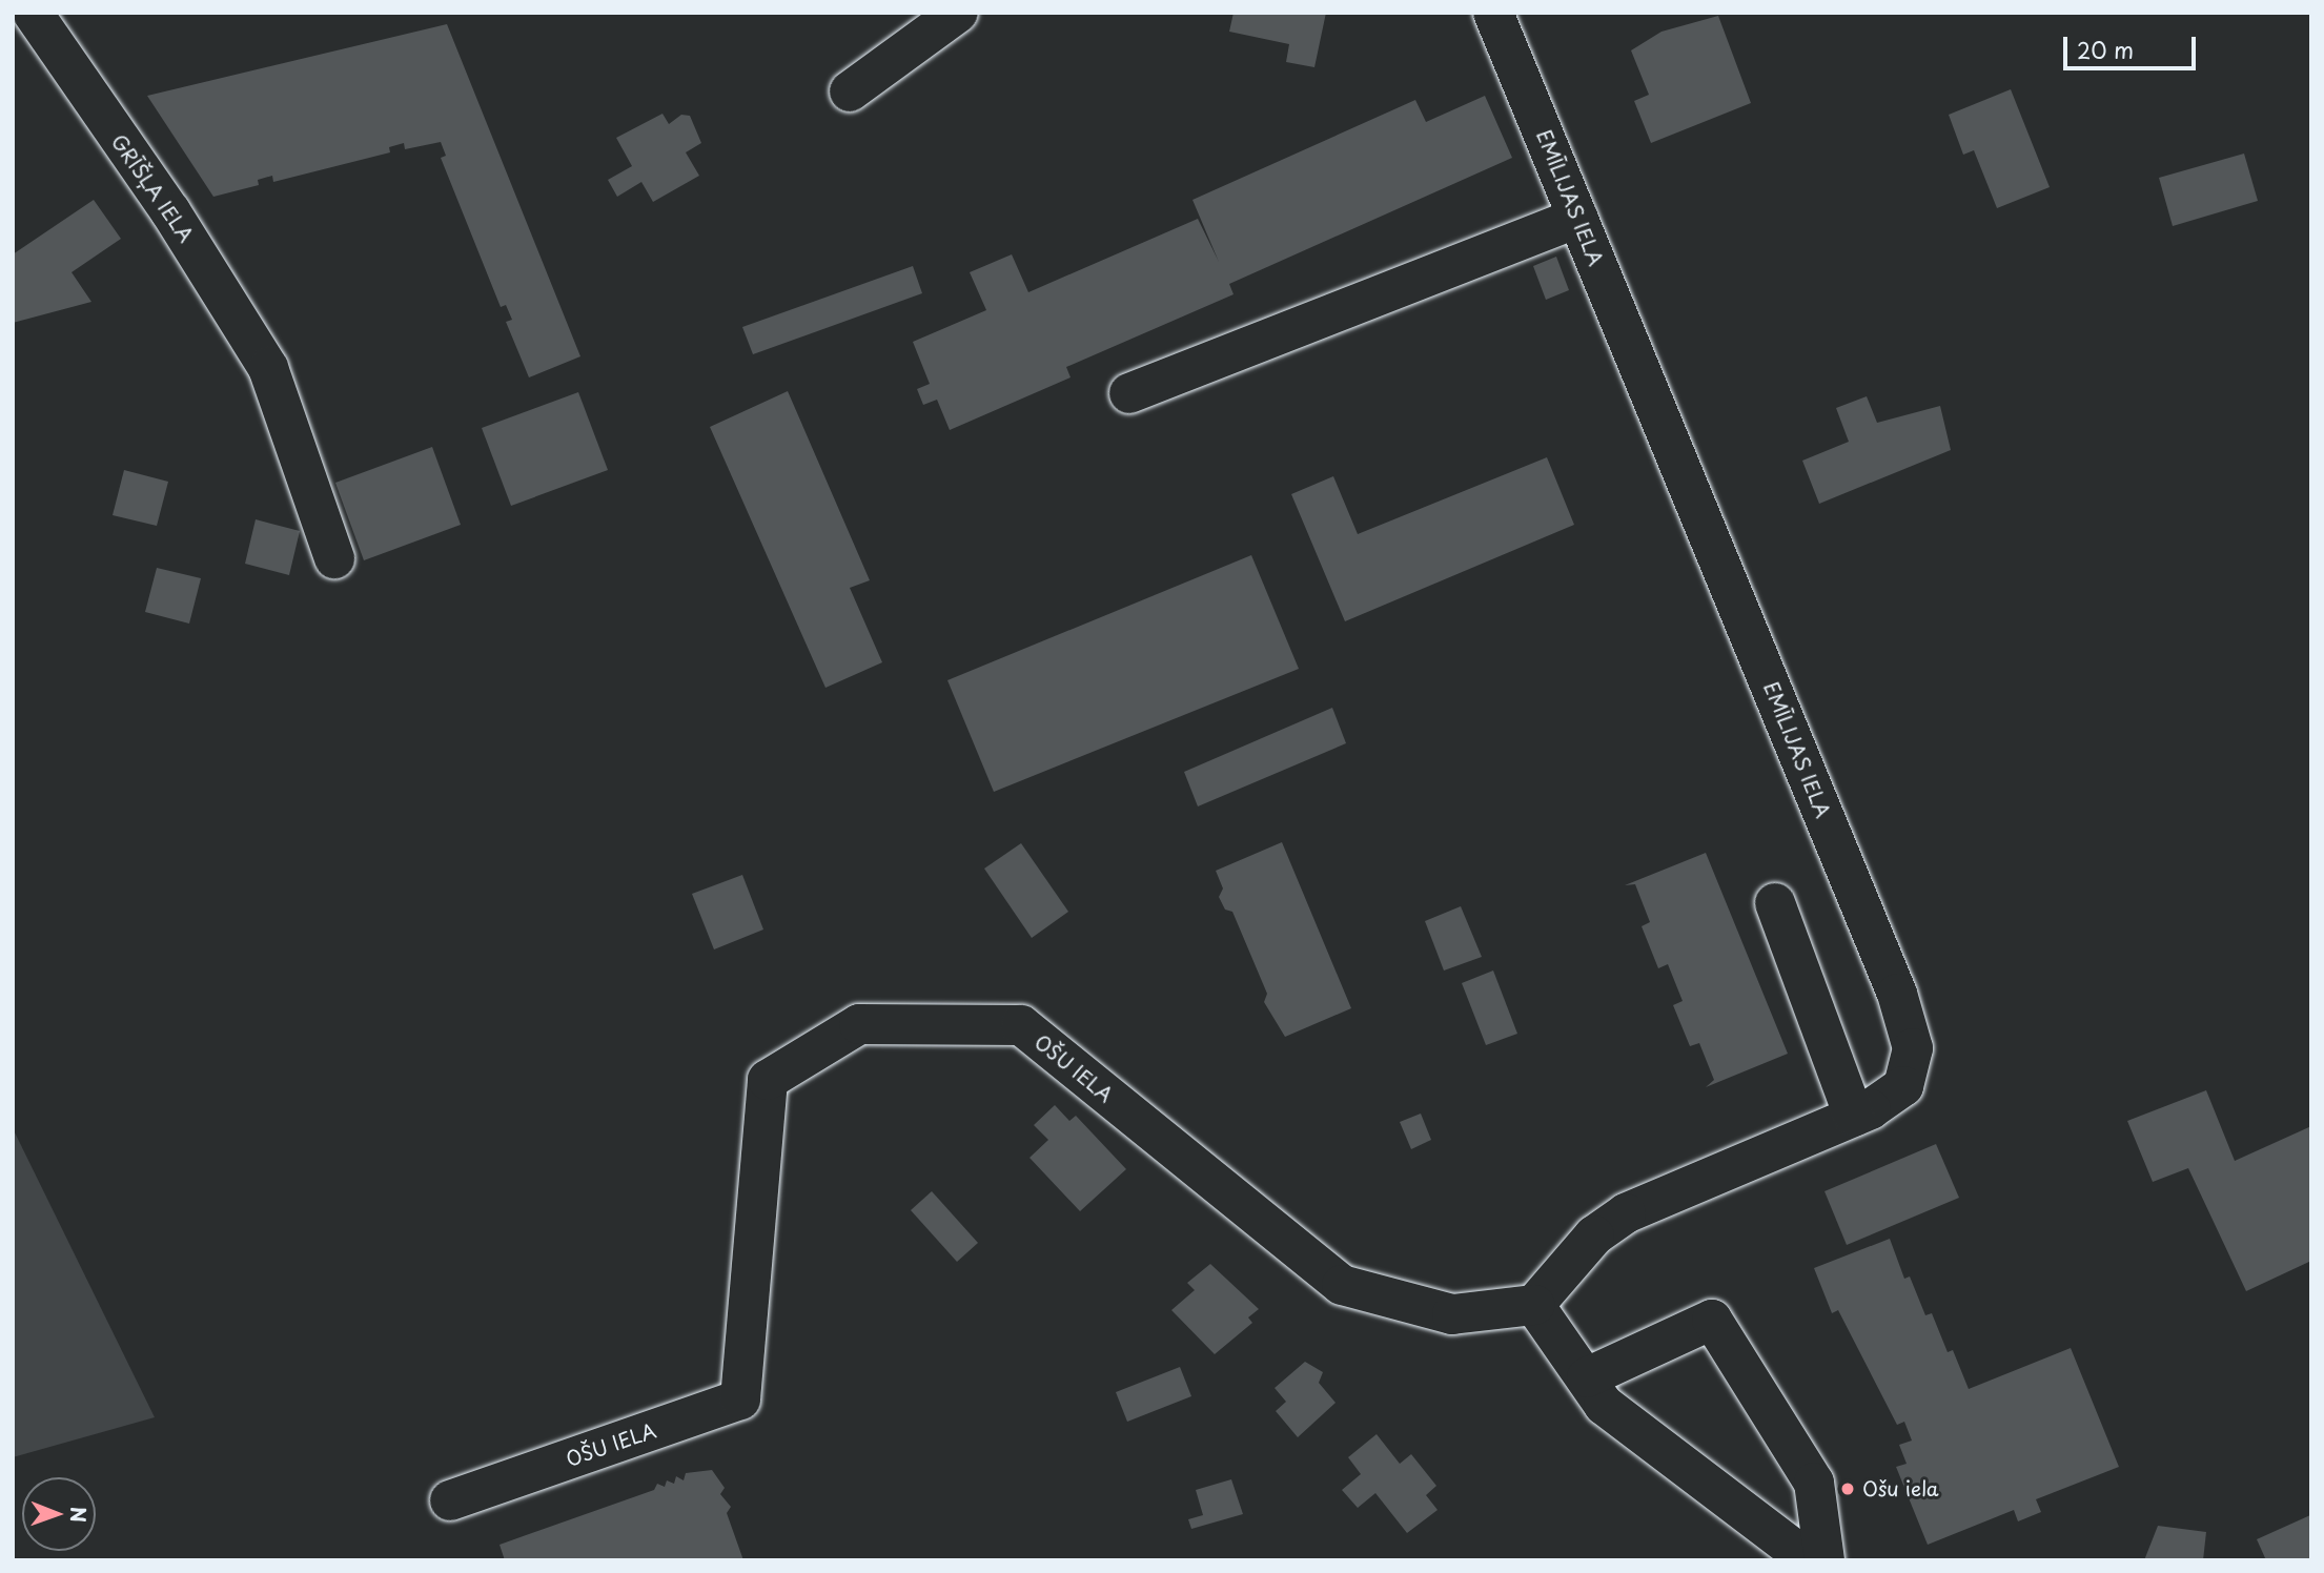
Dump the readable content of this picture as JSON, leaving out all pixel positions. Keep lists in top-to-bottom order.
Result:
{
  "streets": {
    "street": ["GRĪŠĻA IELA", "EMĪLIJAS IELA", "OŠU IELA"]
  },
  "crossings": [
    ["EMĪLIJAS IELA", "OŠU IELA"]
  ],
  "places": ["Ošu iela"],
  "scale_bar": "20 m",
  "north": "right"
}
